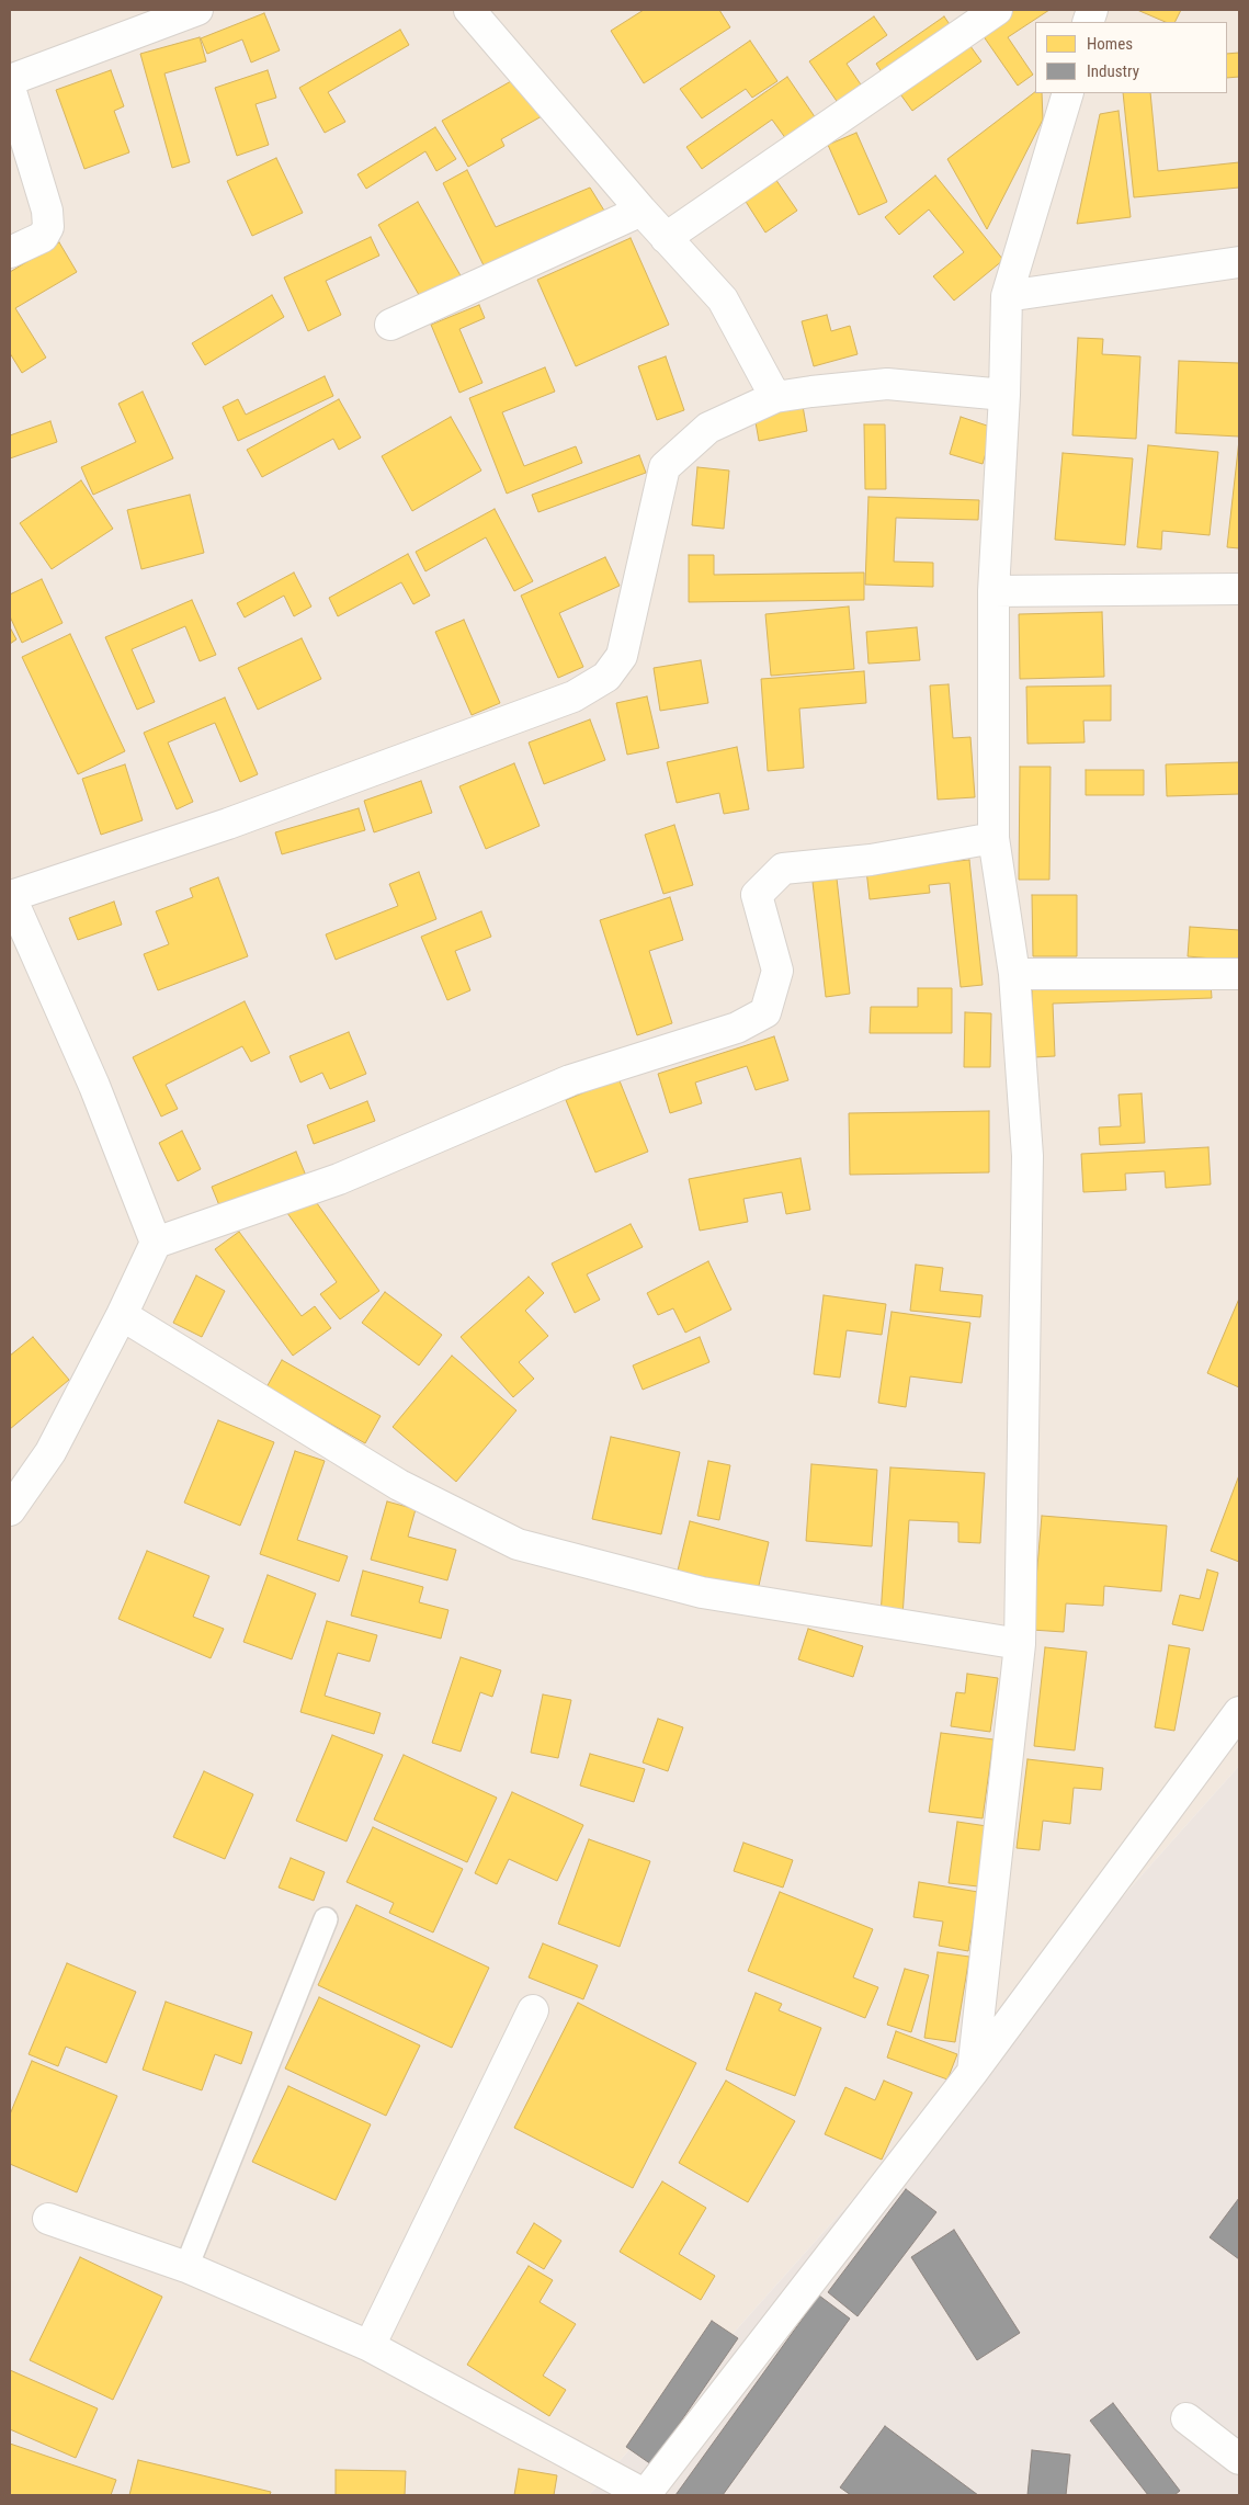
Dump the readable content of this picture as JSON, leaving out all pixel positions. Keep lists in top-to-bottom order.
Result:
{
  "legend": ["Homes", "Industry"]
}
